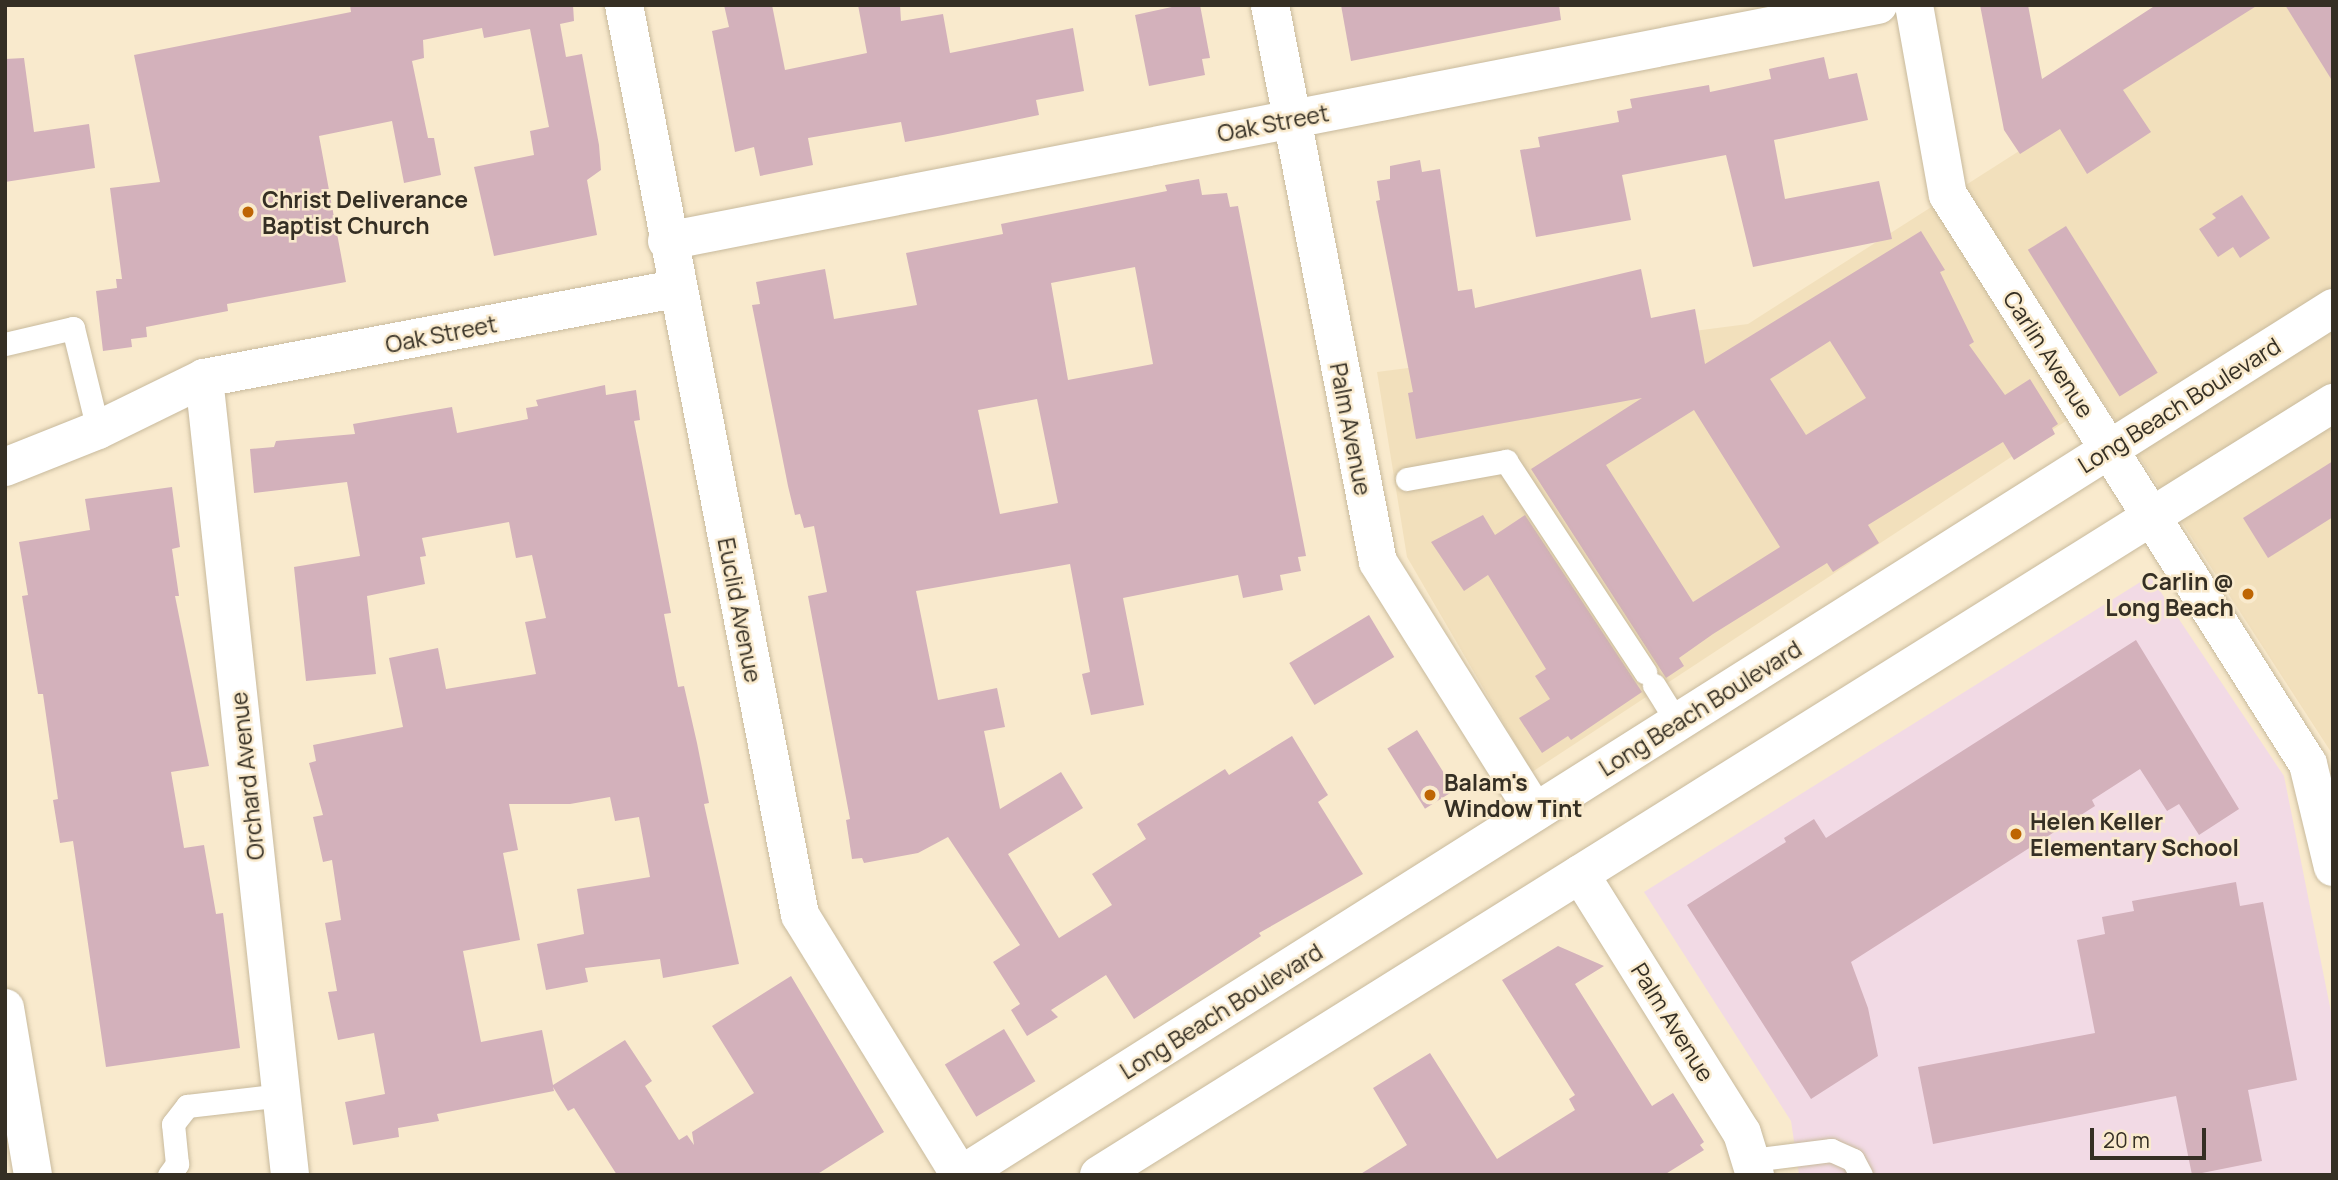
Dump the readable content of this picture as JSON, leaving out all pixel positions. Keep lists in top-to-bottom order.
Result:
{
  "streets": {
    "street": [
      "Oak Street",
      "Carlin Avenue",
      "Long Beach Boulevard",
      "Palm Avenue",
      "Euclid Avenue",
      "Orchard Avenue"
    ]
  },
  "crossings": [
    ["Oak Street", "Palm Avenue"],
    ["Oak Street", "Euclid Avenue"],
    ["Oak Street", "Orchard Avenue"],
    ["Carlin Avenue", "Long Beach Boulevard"],
    ["Long Beach Boulevard", "Palm Avenue"],
    ["Long Beach Boulevard", "Euclid Avenue"]
  ],
  "places": [
    "Christ Deliverance Baptist Church",
    "Carlin @ Long Beach",
    "Balam's Window Tint",
    "Helen Keller Elementary School"
  ],
  "scale_bar": "20 m"
}
